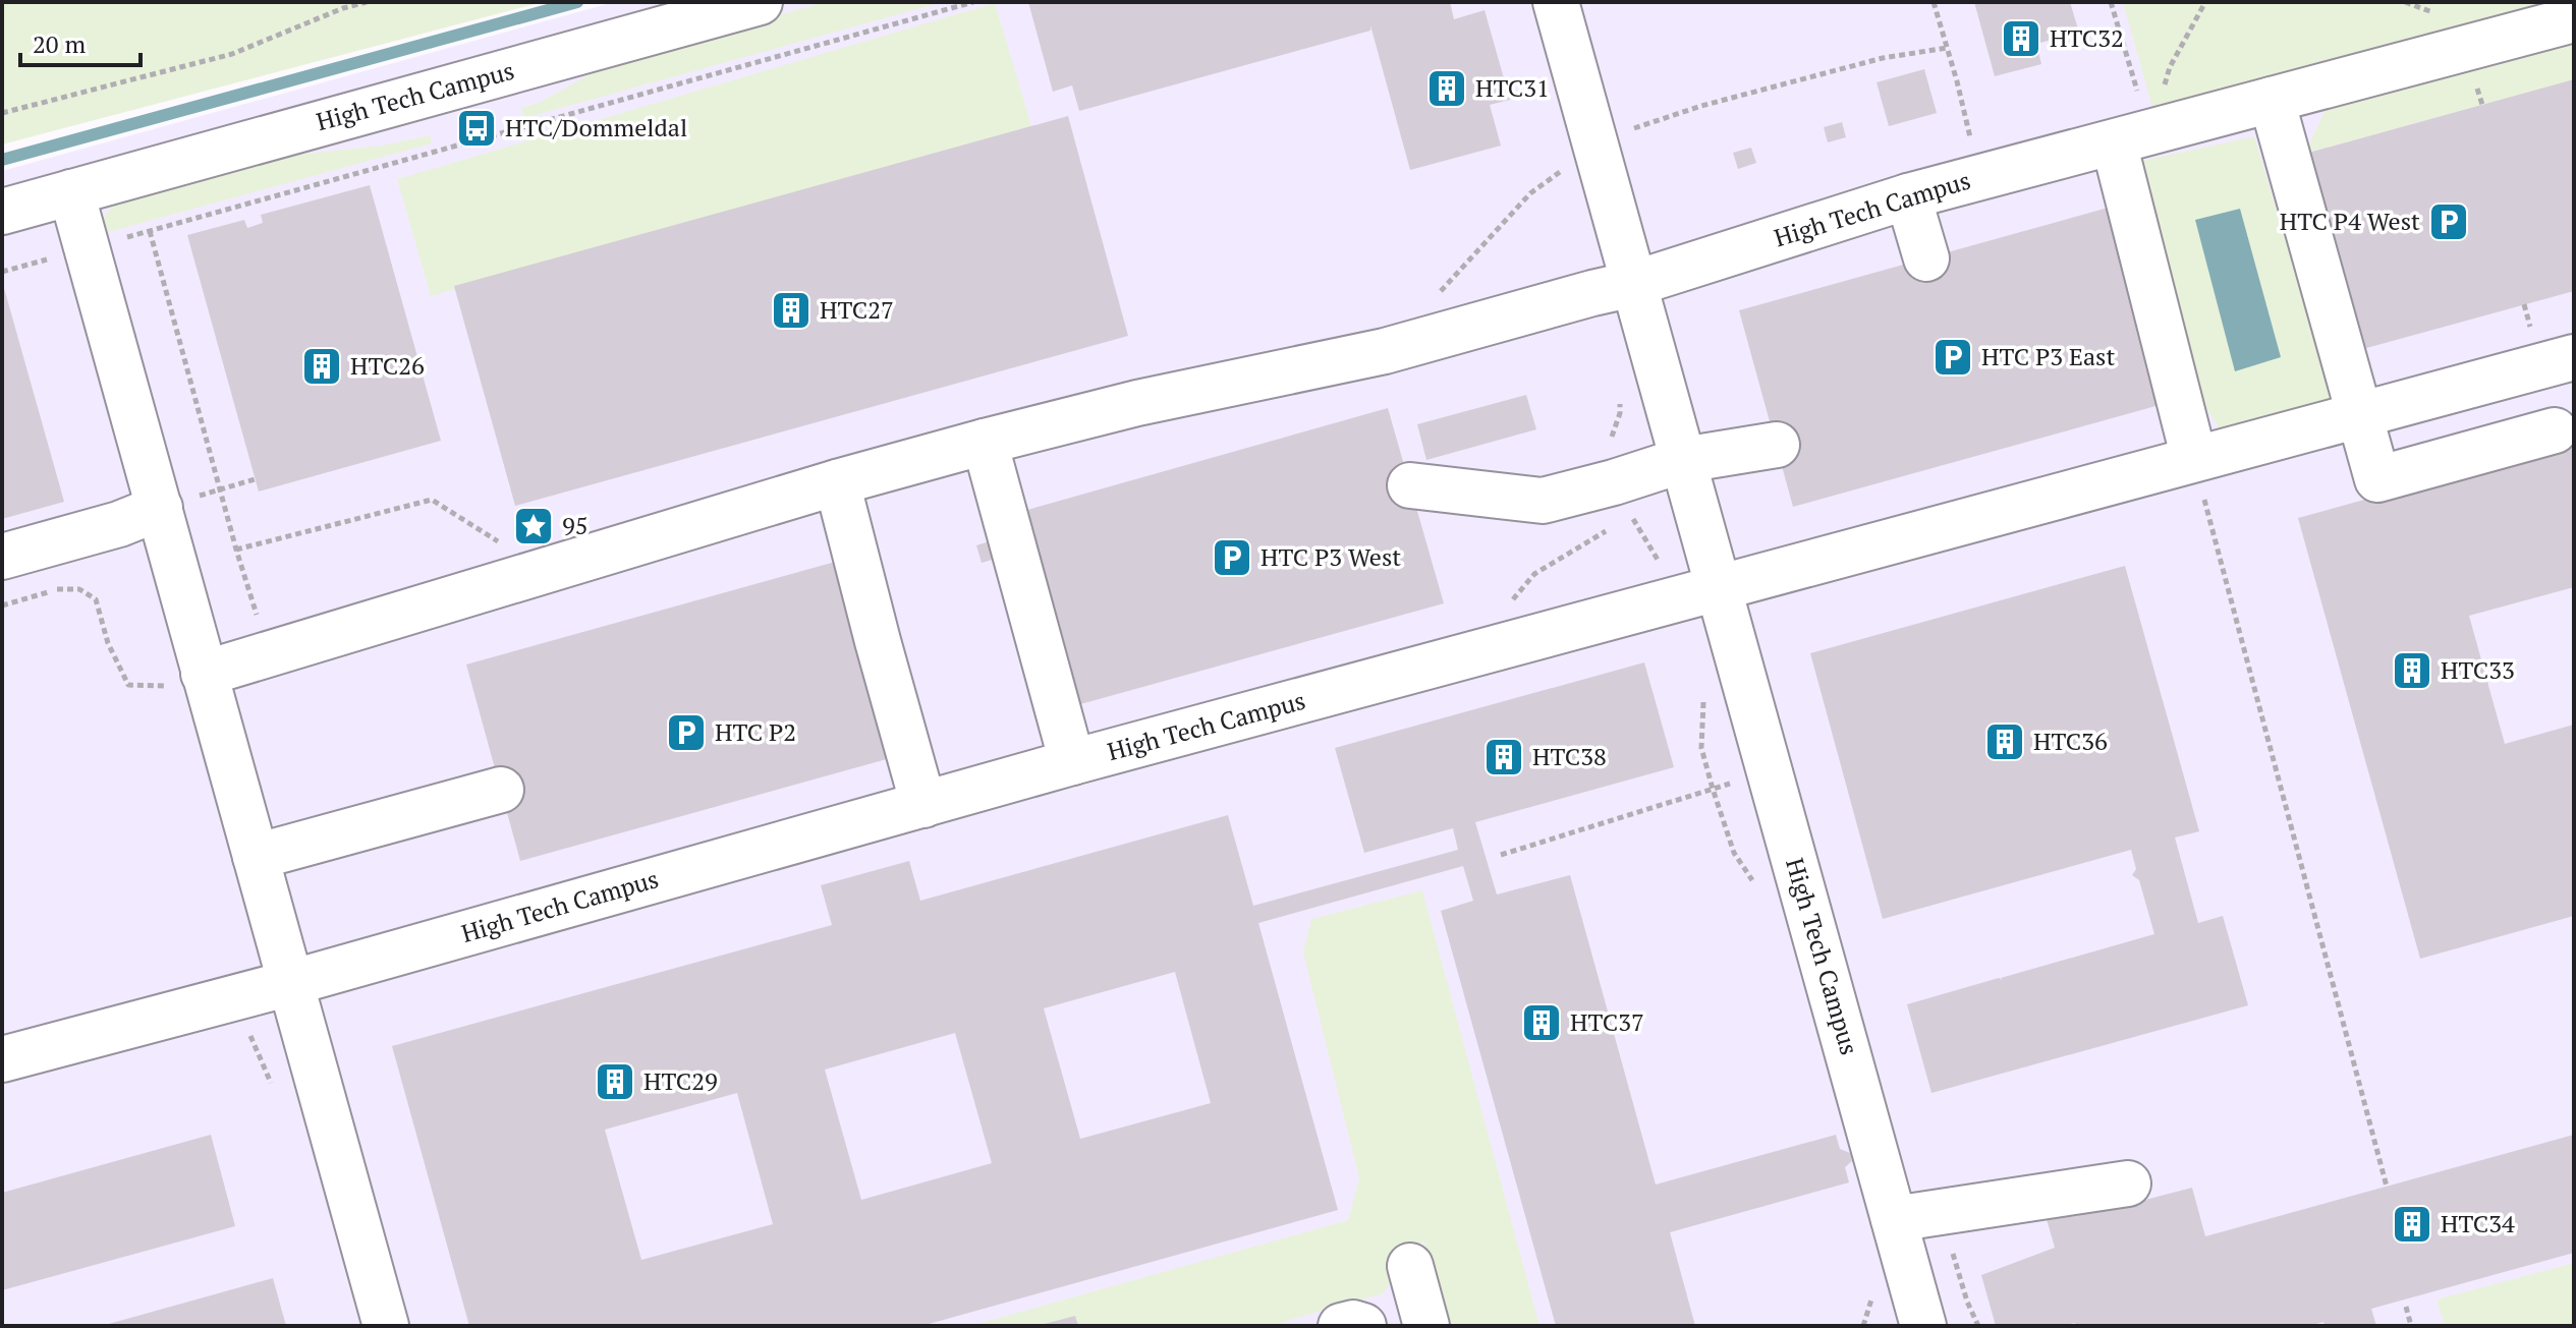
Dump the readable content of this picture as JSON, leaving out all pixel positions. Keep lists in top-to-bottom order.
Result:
{
  "streets": {
    "street": ["High Tech Campus"]
  },
  "places": {
    "building": [
      "HTC32",
      "HTC31",
      "HTC27",
      "HTC26",
      "HTC33",
      "HTC36",
      "HTC38",
      "HTC37",
      "HTC29",
      "HTC34"
    ],
    "bus stop": ["HTC/Dommeldal"],
    "parking": [
      "HTC P4 West",
      "HTC P3 East",
      "HTC P3 West",
      "HTC P2"
    ],
    "place": ["95"]
  },
  "scale_bar": "20 m"
}
